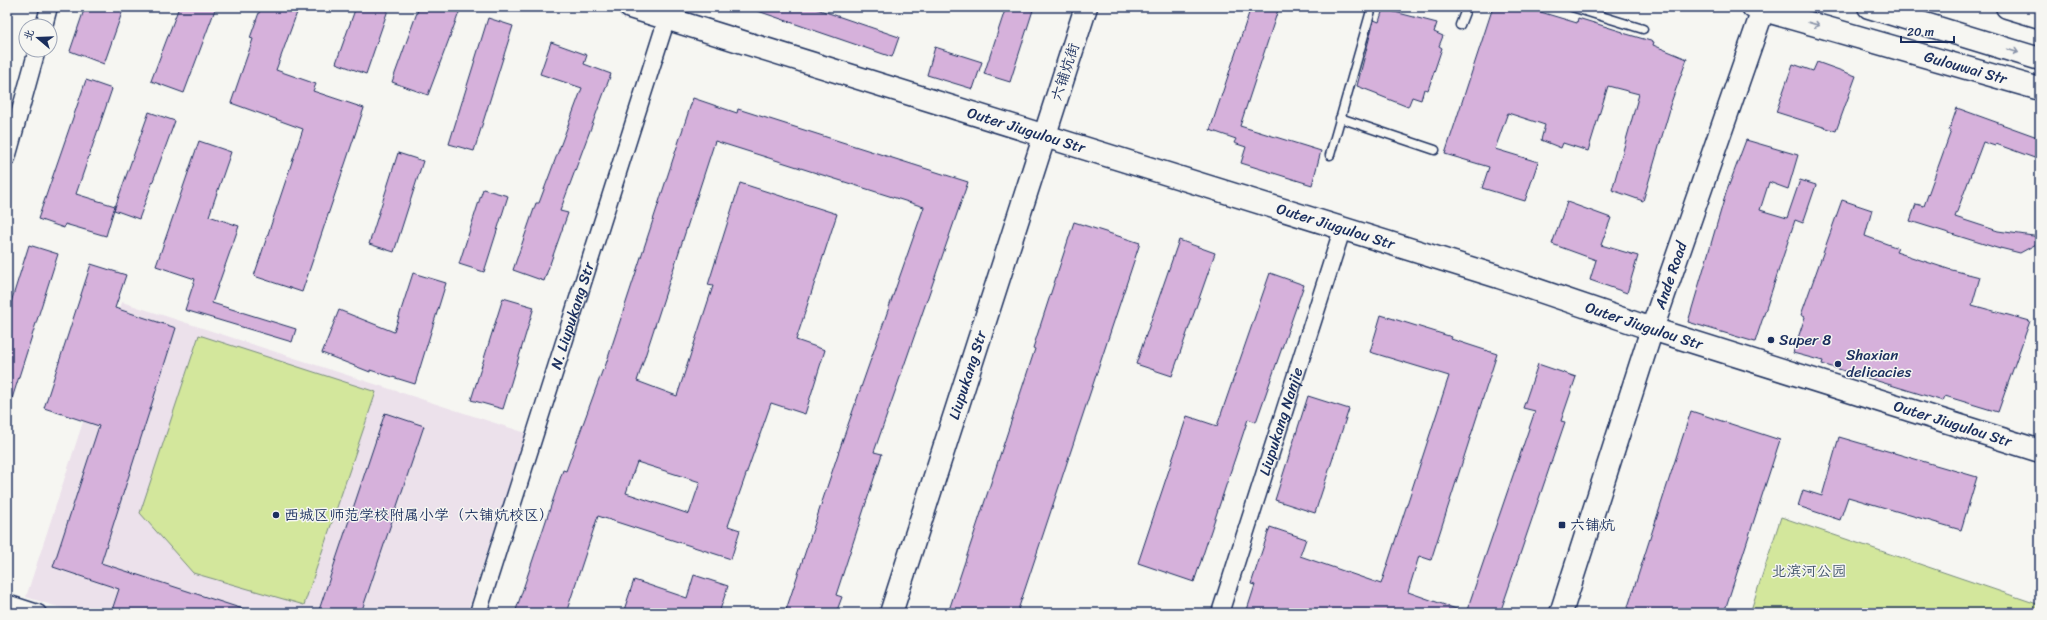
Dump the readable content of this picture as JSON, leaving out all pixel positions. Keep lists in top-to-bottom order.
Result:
{
  "streets": {
    "main road": [
      "Gulouwai Str",
      "六铺炕街",
      "Outer Jiugulou Str",
      "Ande Road",
      "Liupukang Str"
    ],
    "street": ["N. Liupukang Str", "Liupukang Nanjie"]
  },
  "crossings": [
    ["Gulouwai Str", "Ande Road"],
    ["六铺炕街", "Outer Jiugulou Str"],
    ["六铺炕街", "Liupukang Str"],
    ["Outer Jiugulou Str", "Ande Road"],
    ["Outer Jiugulou Str", "N. Liupukang Str"],
    ["Outer Jiugulou Str", "Liupukang Str"],
    ["Outer Jiugulou Str", "Liupukang Nanjie"]
  ],
  "parks": ["北滨河公园"],
  "places": {
    "other": ["Super 8", "Shaxian delicacies", "西城区师范学校附属小学（六铺炕校区）"],
    "transit": ["六铺炕"]
  },
  "scale_bar": "20 m",
  "north": "left"
}
